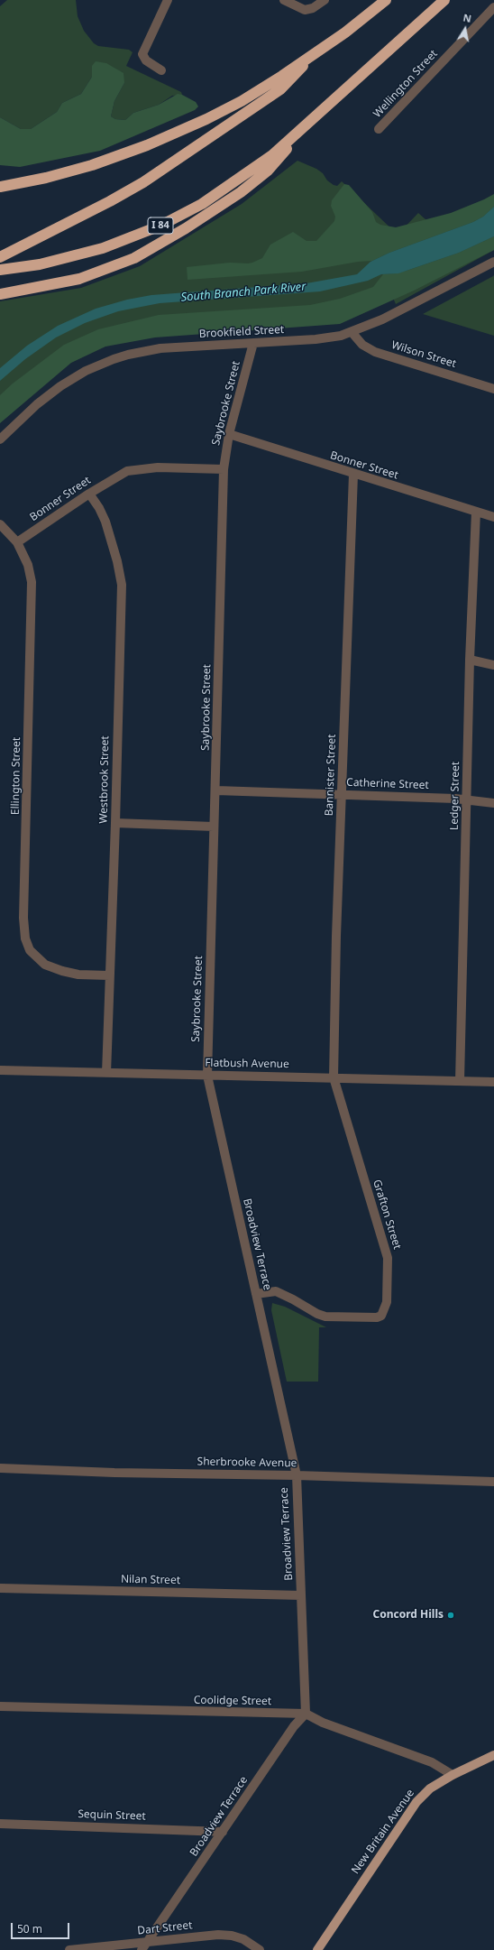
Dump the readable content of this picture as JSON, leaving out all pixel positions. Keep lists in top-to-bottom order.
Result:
{
  "streets": {
    "highway": ["I 84"],
    "main road": ["New Britain Avenue"],
    "street": [
      "Wellington Street",
      "Brookfield Street",
      "Wilson Street",
      "Saybrooke Street",
      "Bonner Street",
      "Bannister Street",
      "Ellington Street",
      "Westbrook Street",
      "Catherine Street",
      "Ledger Street",
      "Flatbush Avenue",
      "Grafton Street",
      "Broadview Terrace",
      "Sherbrooke Avenue",
      "Nilan Street",
      "Coolidge Street",
      "Sequin Street",
      "Dart Street"
    ]
  },
  "crossings": [
    ["Brookfield Street", "Wilson Street"],
    ["Brookfield Street", "Saybrooke Street"],
    ["Saybrooke Street", "Bonner Street"],
    ["Saybrooke Street", "Catherine Street"],
    ["Saybrooke Street", "Flatbush Avenue"],
    ["Saybrooke Street", "Broadview Terrace"],
    ["Bonner Street", "Bannister Street"],
    ["Bonner Street", "Ellington Street"],
    ["Bonner Street", "Westbrook Street"],
    ["Bonner Street", "Ledger Street"],
    ["Bannister Street", "Catherine Street"],
    ["Bannister Street", "Flatbush Avenue"],
    ["Bannister Street", "Grafton Street"],
    ["Ellington Street", "Westbrook Street"],
    ["Westbrook Street", "Flatbush Avenue"],
    ["Catherine Street", "Ledger Street"],
    ["Ledger Street", "Flatbush Avenue"],
    ["Flatbush Avenue", "Grafton Street"],
    ["Flatbush Avenue", "Broadview Terrace"],
    ["Grafton Street", "Broadview Terrace"],
    ["Broadview Terrace", "Sherbrooke Avenue"],
    ["Broadview Terrace", "Nilan Street"],
    ["Broadview Terrace", "Coolidge Street"],
    ["Broadview Terrace", "Sequin Street"],
    ["Broadview Terrace", "Dart Street"],
    ["Coolidge Street", "New Britain Avenue"]
  ],
  "water": ["South Branch Park River"],
  "places": ["Concord Hills"],
  "scale_bar": "50 m",
  "north": "top"
}
